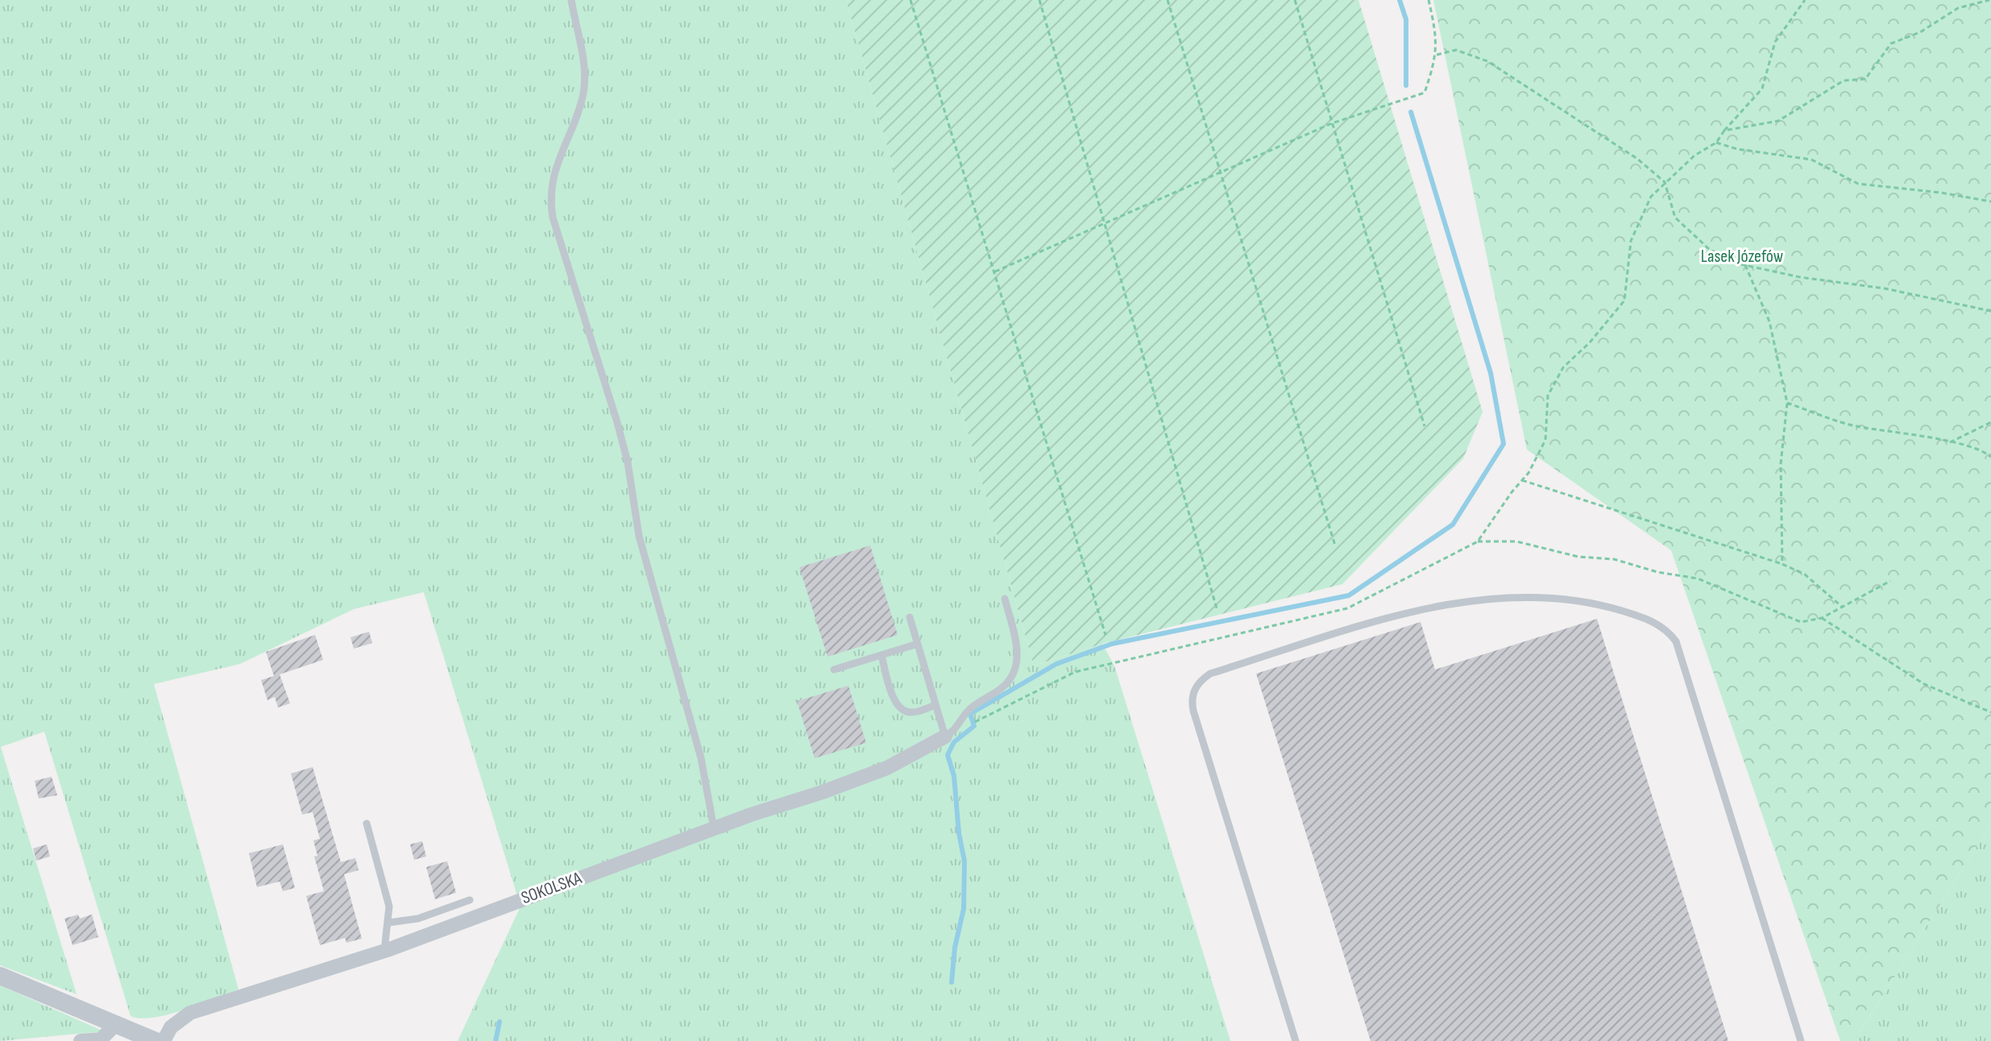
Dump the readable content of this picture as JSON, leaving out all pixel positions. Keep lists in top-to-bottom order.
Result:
{
  "streets": {
    "street": ["SOKOLSKA"]
  },
  "parks": ["Lasek Józefów"]
}
